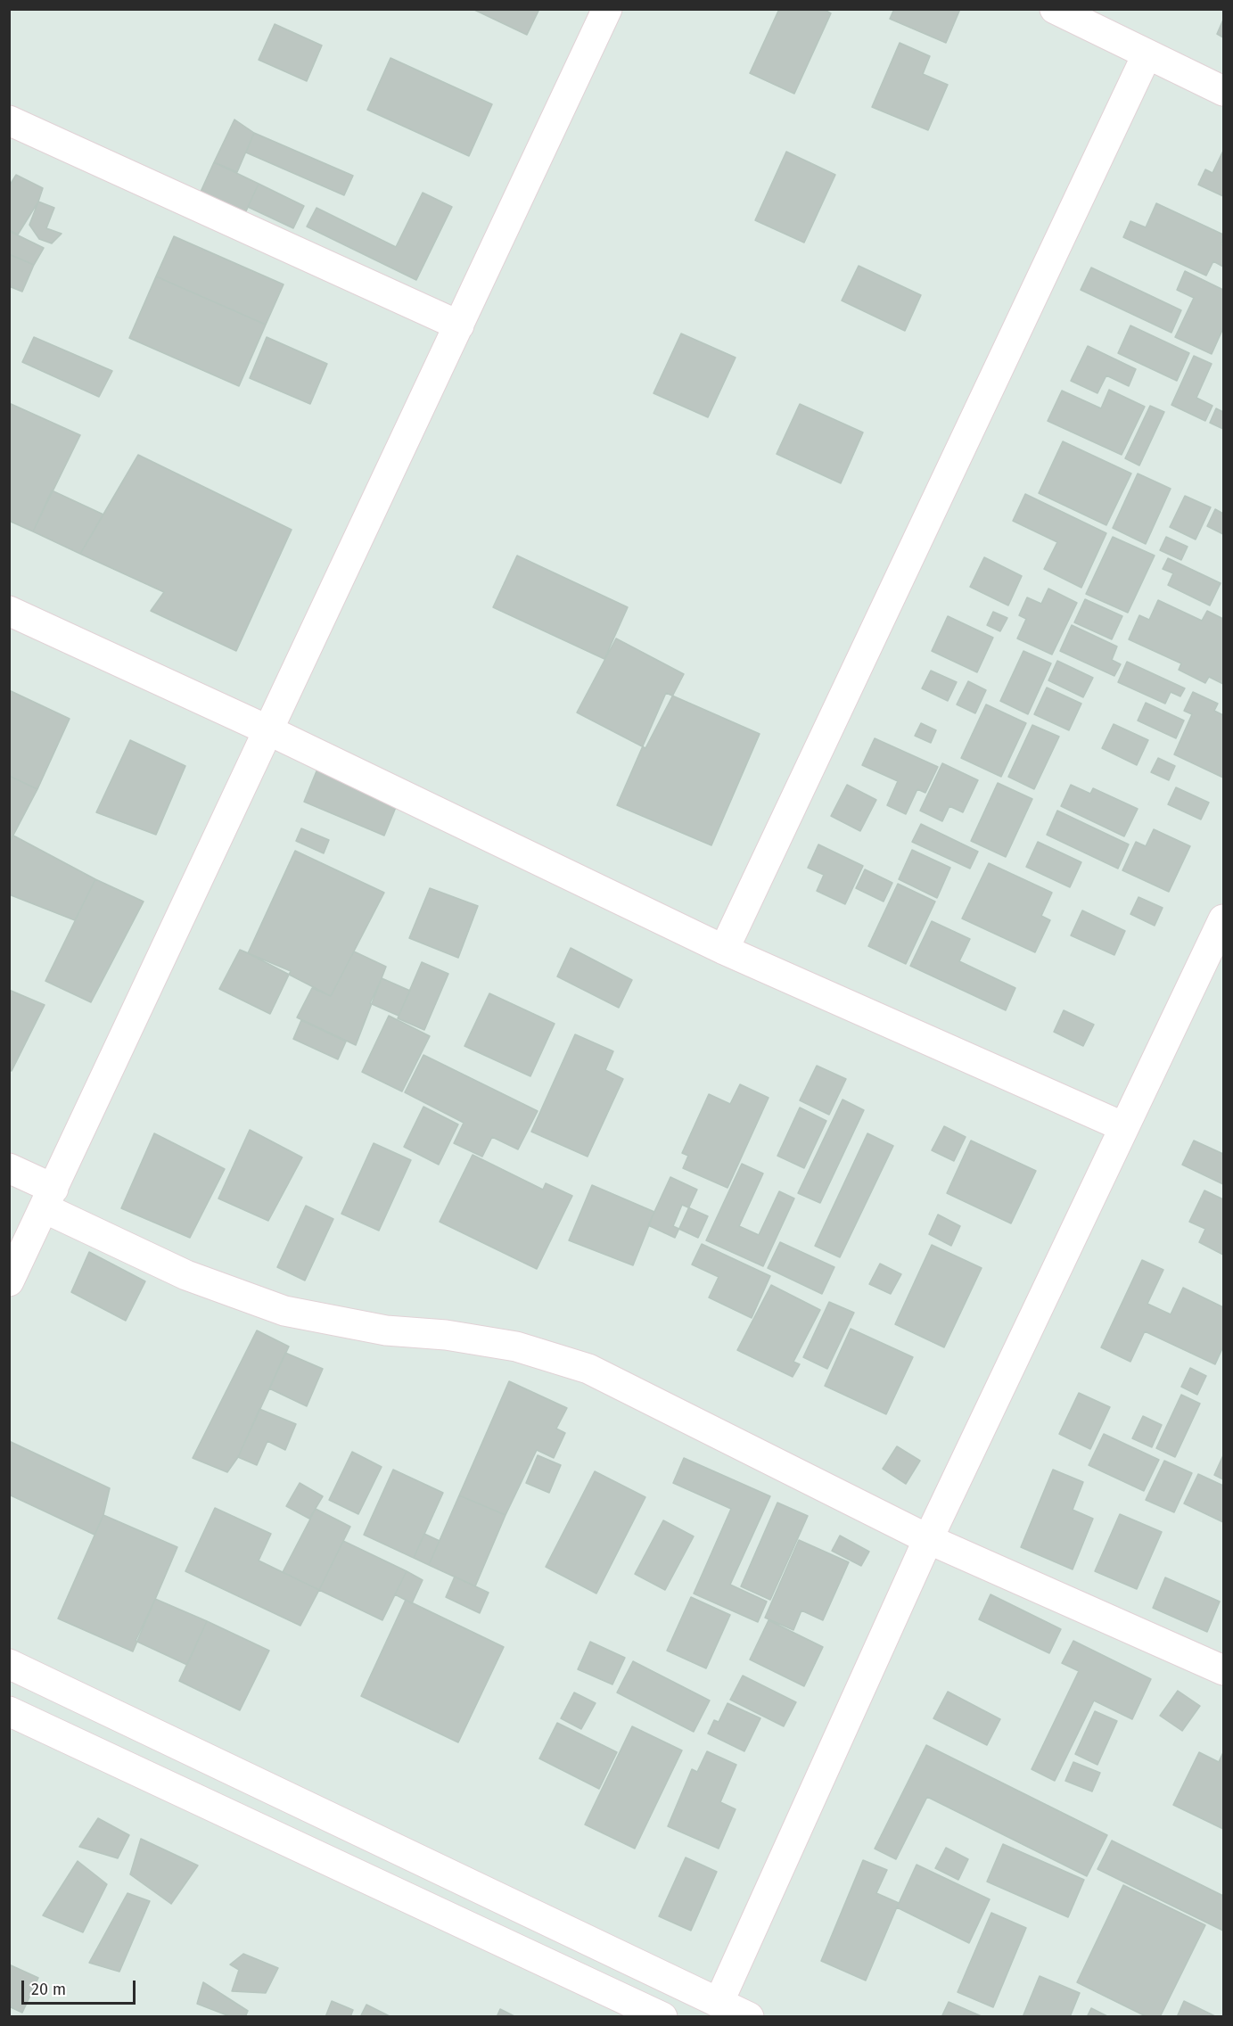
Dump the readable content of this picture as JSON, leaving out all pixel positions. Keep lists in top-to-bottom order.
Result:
{
  "scale_bar": "20 m"
}
